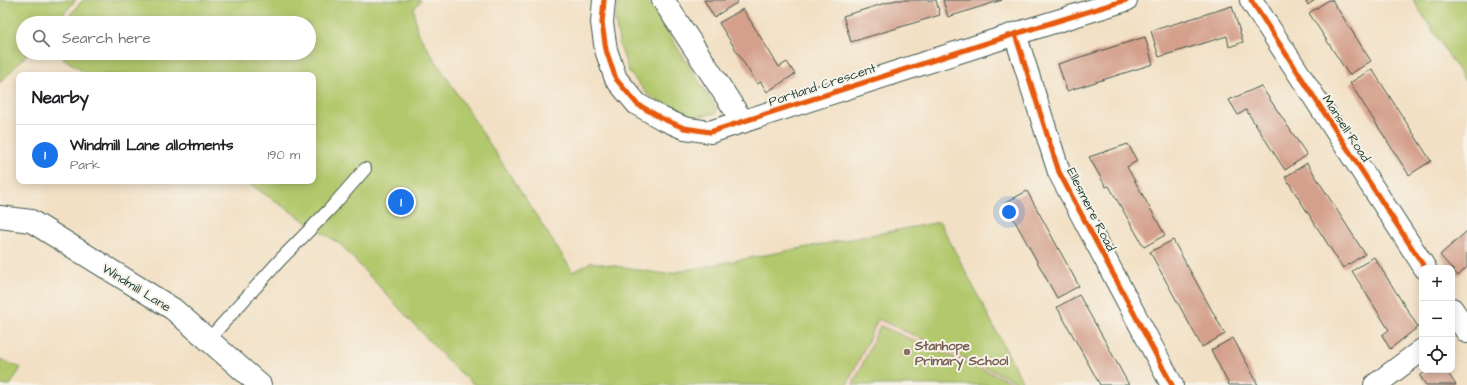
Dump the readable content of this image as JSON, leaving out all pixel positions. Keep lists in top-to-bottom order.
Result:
{
  "streets": {
    "street": [
      "Portland Crescent",
      "Mansell Road",
      "Ellesmere Road",
      "Windmill Lane"
    ]
  },
  "crossings": [
    ["Portland Crescent", "Ellesmere Road"]
  ],
  "places": ["Stanhope Primary School"],
  "page": {
    "search": "Search here",
    "heading": "Nearby",
    "list": [
      {
        "mark": "1",
        "name": "Windmill Lane allotments",
        "note": "Park",
        "value": "190 m"
      }
    ],
    "pins": "1",
    "map_buttons": ["+", "−"]
  }
}
